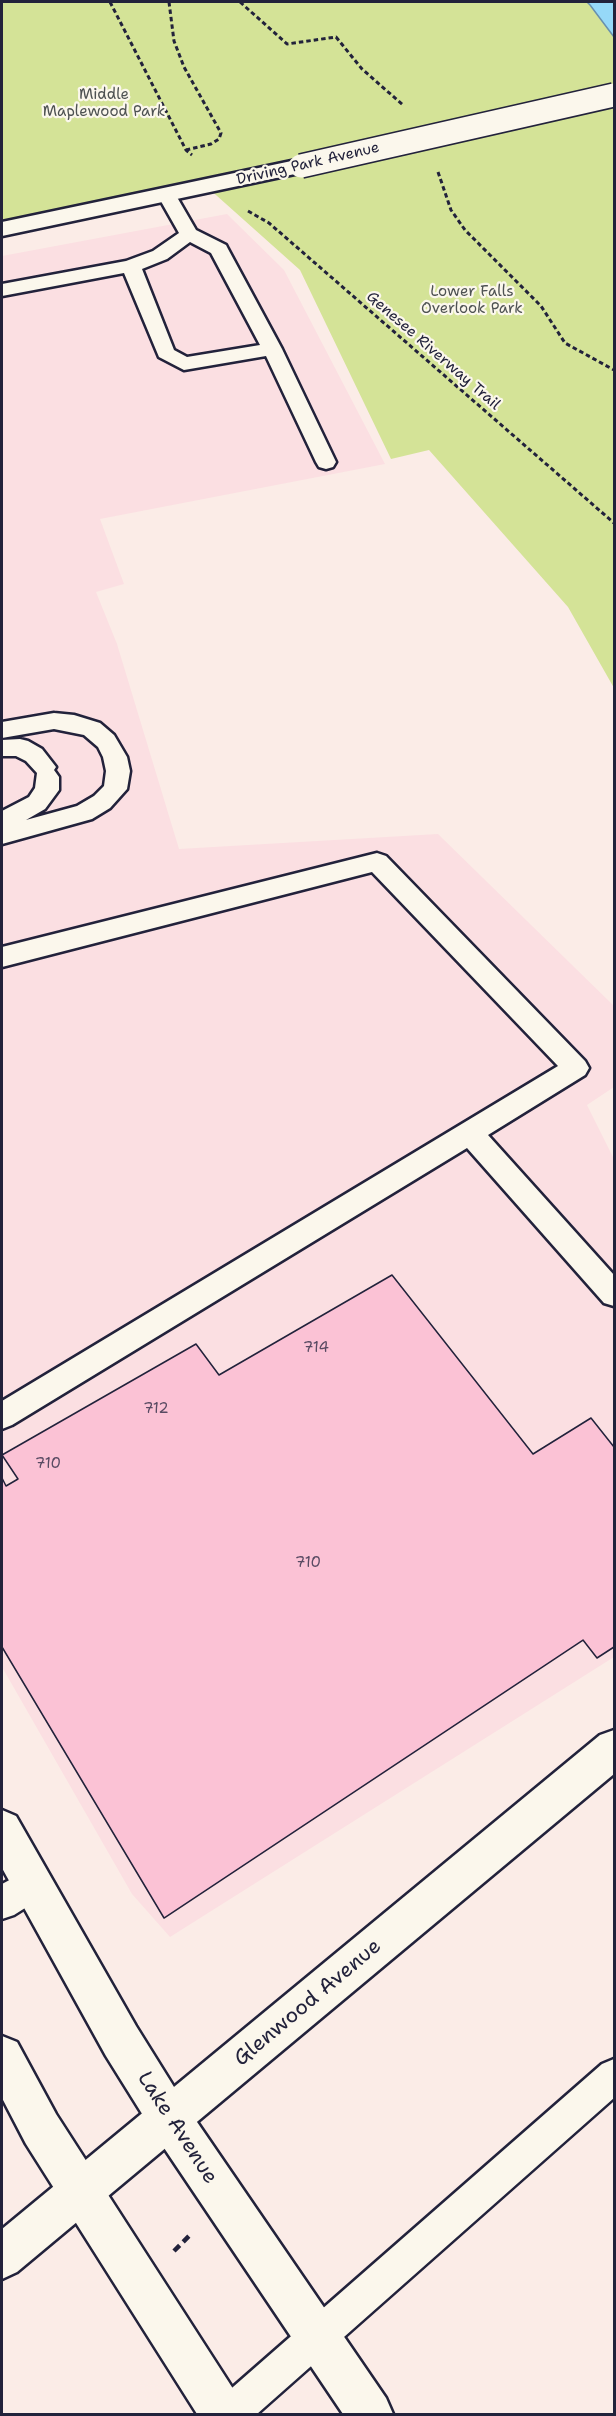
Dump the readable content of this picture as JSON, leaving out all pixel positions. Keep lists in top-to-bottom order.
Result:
{
  "streets": {
    "main road": ["Driving Park Avenue", "Glenwood Avenue", "Lake Avenue"],
    "path": ["Genesee Riverway Trail"]
  },
  "crossings": [
    ["Glenwood Avenue", "Lake Avenue"]
  ],
  "parks": ["Middle Maplewood Park", "Lower Falls Overlook Park"],
  "house_numbers": [
    "714",
    "712",
    "710",
    "710"
  ]
}
